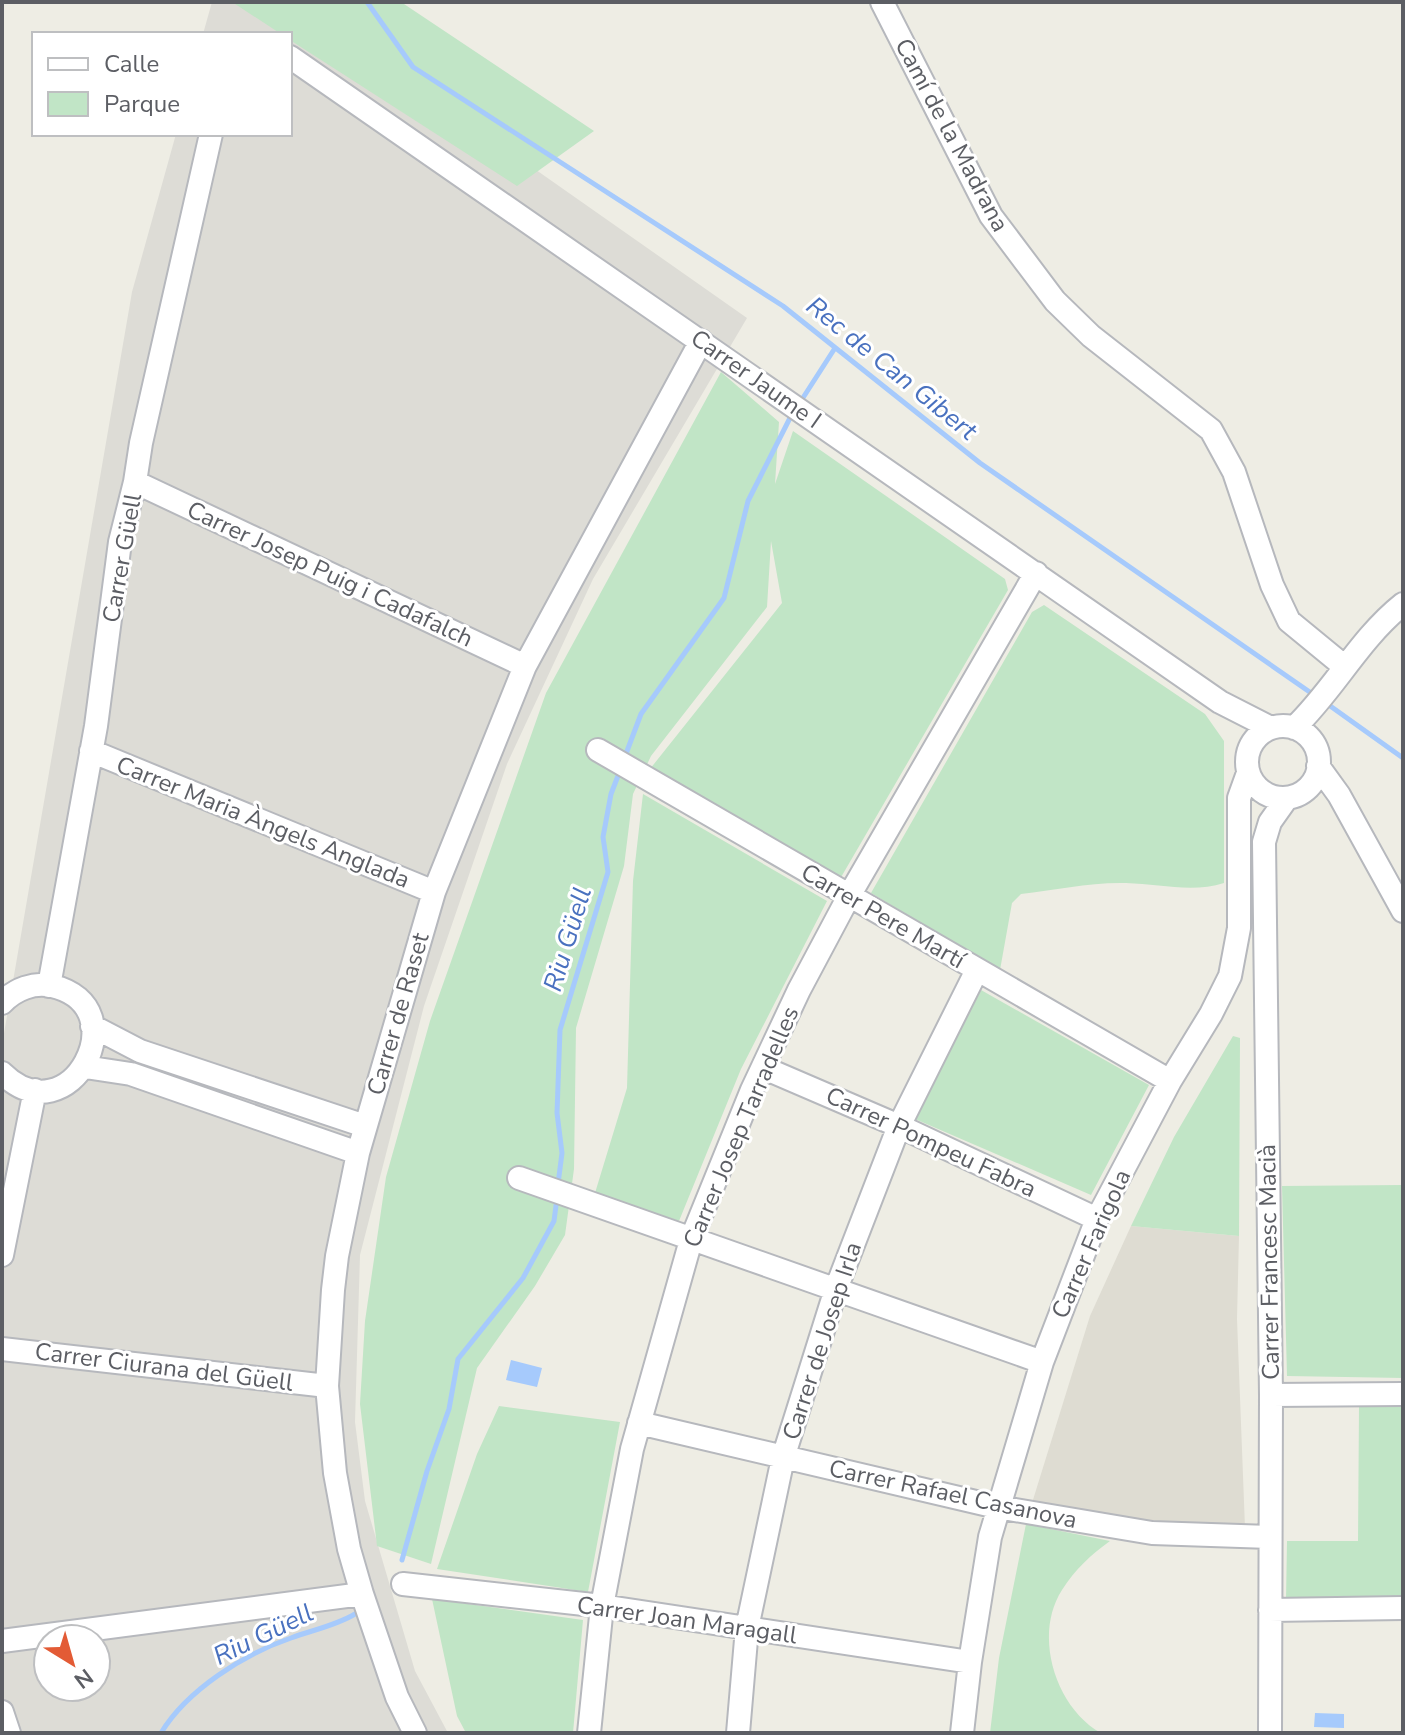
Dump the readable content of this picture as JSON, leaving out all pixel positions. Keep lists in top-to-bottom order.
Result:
{
  "streets": {
    "street": [
      "Camí de la Madrana",
      "Carrer Jaume I",
      "Carrer Güell",
      "Carrer Josep Puig i Cadafalch",
      "Carrer Maria Àngels Anglada",
      "Carrer Pere Martí",
      "Carrer de Raset",
      "Carrer Josep Tarradelles",
      "Carrer Pompeu Fabra",
      "Carrer Farigola",
      "Carrer Francesc Macià",
      "Carrer de Josep Irla",
      "Carrer Ciurana del Güell",
      "Carrer Rafael Casanova",
      "Carrer Joan Maragall"
    ]
  },
  "crossings": [
    ["Carrer Jaume I", "Carrer de Raset"],
    ["Carrer Jaume I", "Carrer Josep Tarradelles"],
    ["Carrer Jaume I", "Carrer Farigola"],
    ["Carrer Jaume I", "Carrer Francesc Macià"],
    ["Carrer Güell", "Carrer Josep Puig i Cadafalch"],
    ["Carrer Güell", "Carrer Maria Àngels Anglada"],
    ["Carrer Josep Puig i Cadafalch", "Carrer de Raset"],
    ["Carrer Maria Àngels Anglada", "Carrer de Raset"],
    ["Carrer Pere Martí", "Carrer Josep Tarradelles"],
    ["Carrer Pere Martí", "Carrer Farigola"],
    ["Carrer Pere Martí", "Carrer de Josep Irla"],
    ["Carrer de Raset", "Carrer Ciurana del Güell"],
    ["Carrer Josep Tarradelles", "Carrer Pompeu Fabra"],
    ["Carrer Josep Tarradelles", "Carrer Rafael Casanova"],
    ["Carrer Josep Tarradelles", "Carrer Joan Maragall"],
    ["Carrer Pompeu Fabra", "Carrer Farigola"],
    ["Carrer Pompeu Fabra", "Carrer de Josep Irla"],
    ["Carrer Farigola", "Carrer Francesc Macià"],
    ["Carrer Farigola", "Carrer Rafael Casanova"],
    ["Carrer Farigola", "Carrer Joan Maragall"],
    ["Carrer Francesc Macià", "Carrer Rafael Casanova"],
    ["Carrer de Josep Irla", "Carrer Rafael Casanova"],
    ["Carrer de Josep Irla", "Carrer Joan Maragall"]
  ],
  "water": ["Rec de Can Gibert", "Riu Güell"],
  "legend": ["Calle", "Parque"],
  "north": "bottom right"
}
